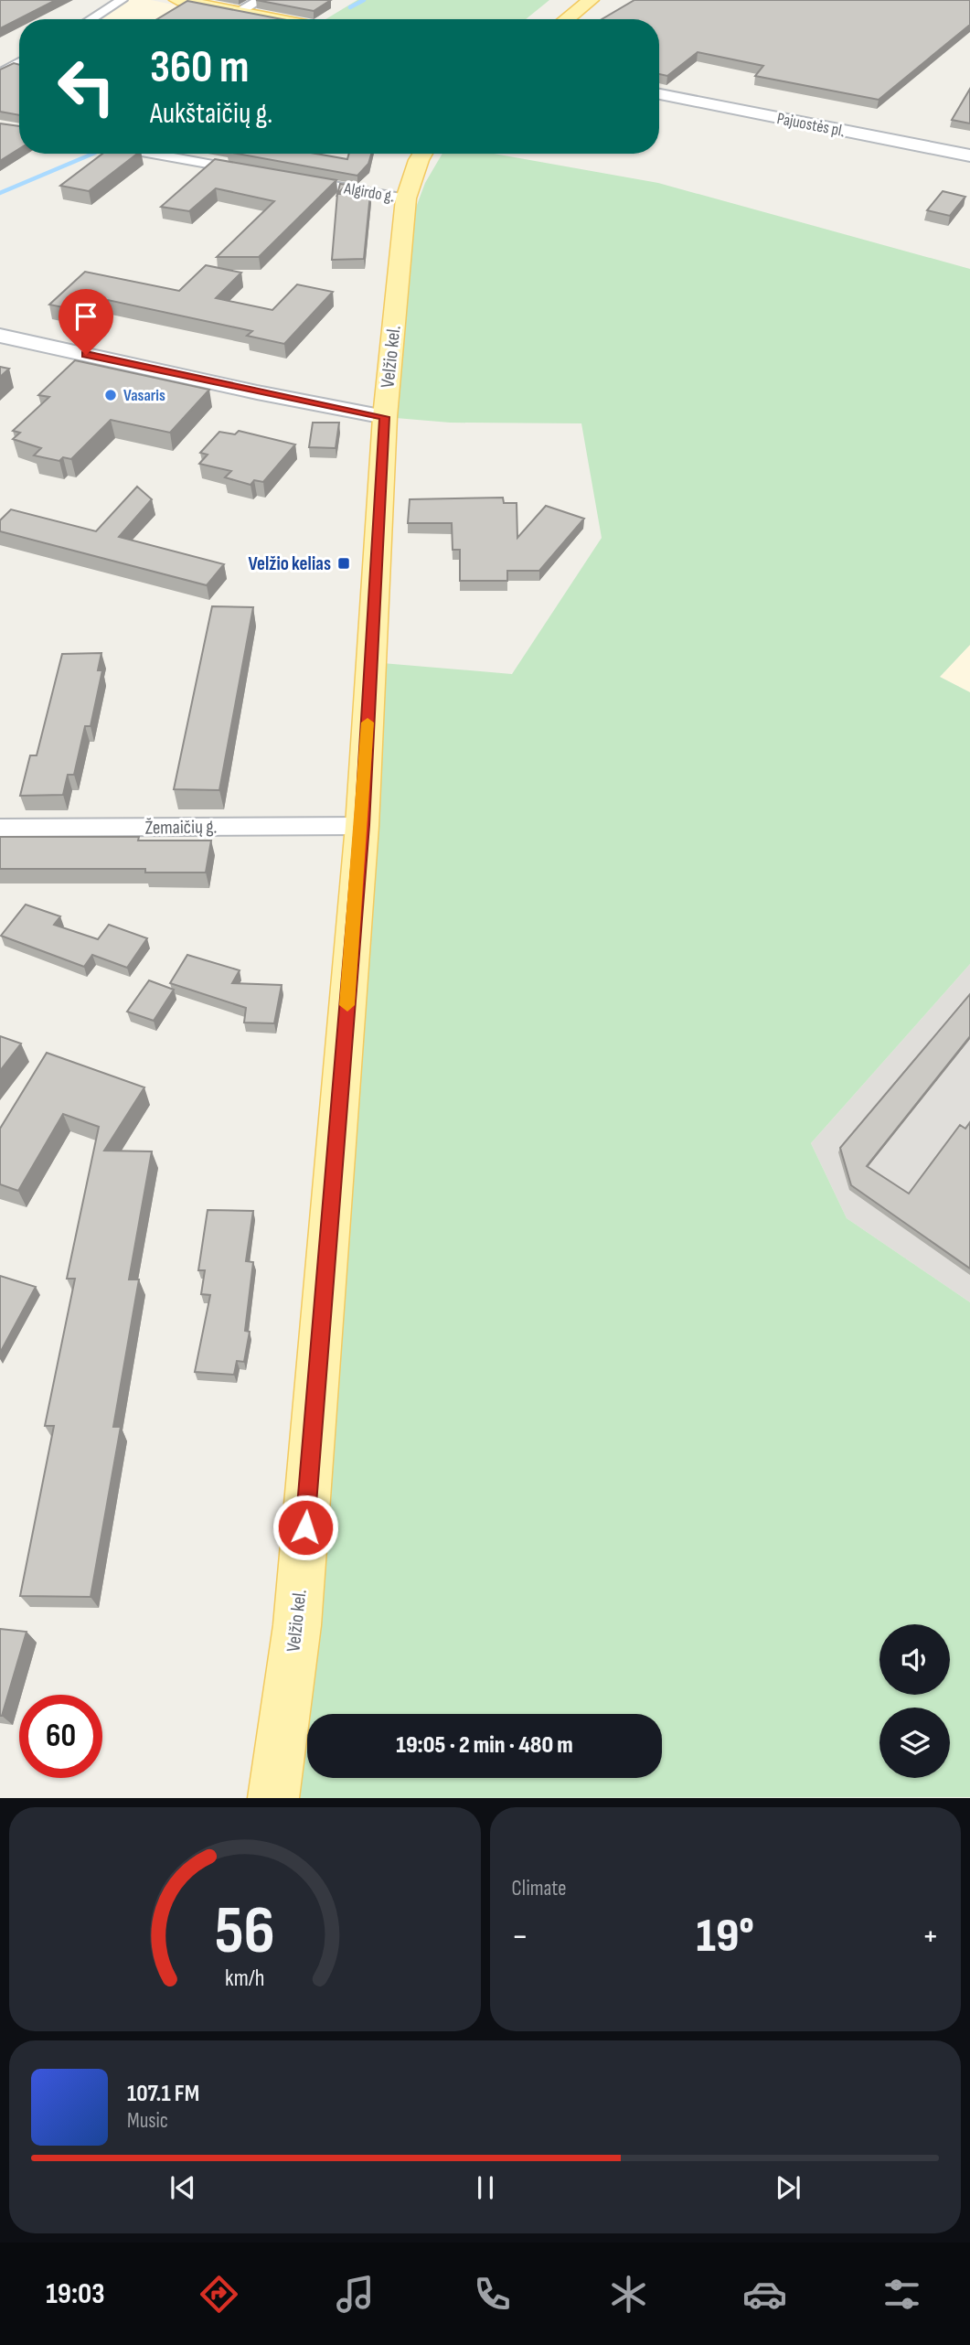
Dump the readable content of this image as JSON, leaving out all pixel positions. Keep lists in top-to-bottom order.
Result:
{
  "streets": {
    "main road": ["Pajuostės pl.", "Velžio kel."],
    "street": ["Algirdo g.", "Žemaičių g."]
  },
  "crossings": [
    ["Algirdo g.", "Velžio kel."],
    ["Velžio kel.", "Žemaičių g."]
  ],
  "places": {
    "other": ["Vasaris"],
    "transit": ["Velžio kelias"]
  },
  "page": {
    "turn": ["360 m", "Aukštaičių g."],
    "limit": "60",
    "trip": "19:05 · 2 min · 480 m",
    "tile": "Climate",
    "heat": ["−", "19°", "+"],
    "song": ["107.1 FM", "Music"],
    "tabs": "19:03",
    "gauge": ["56", "km/h"]
  }
}
